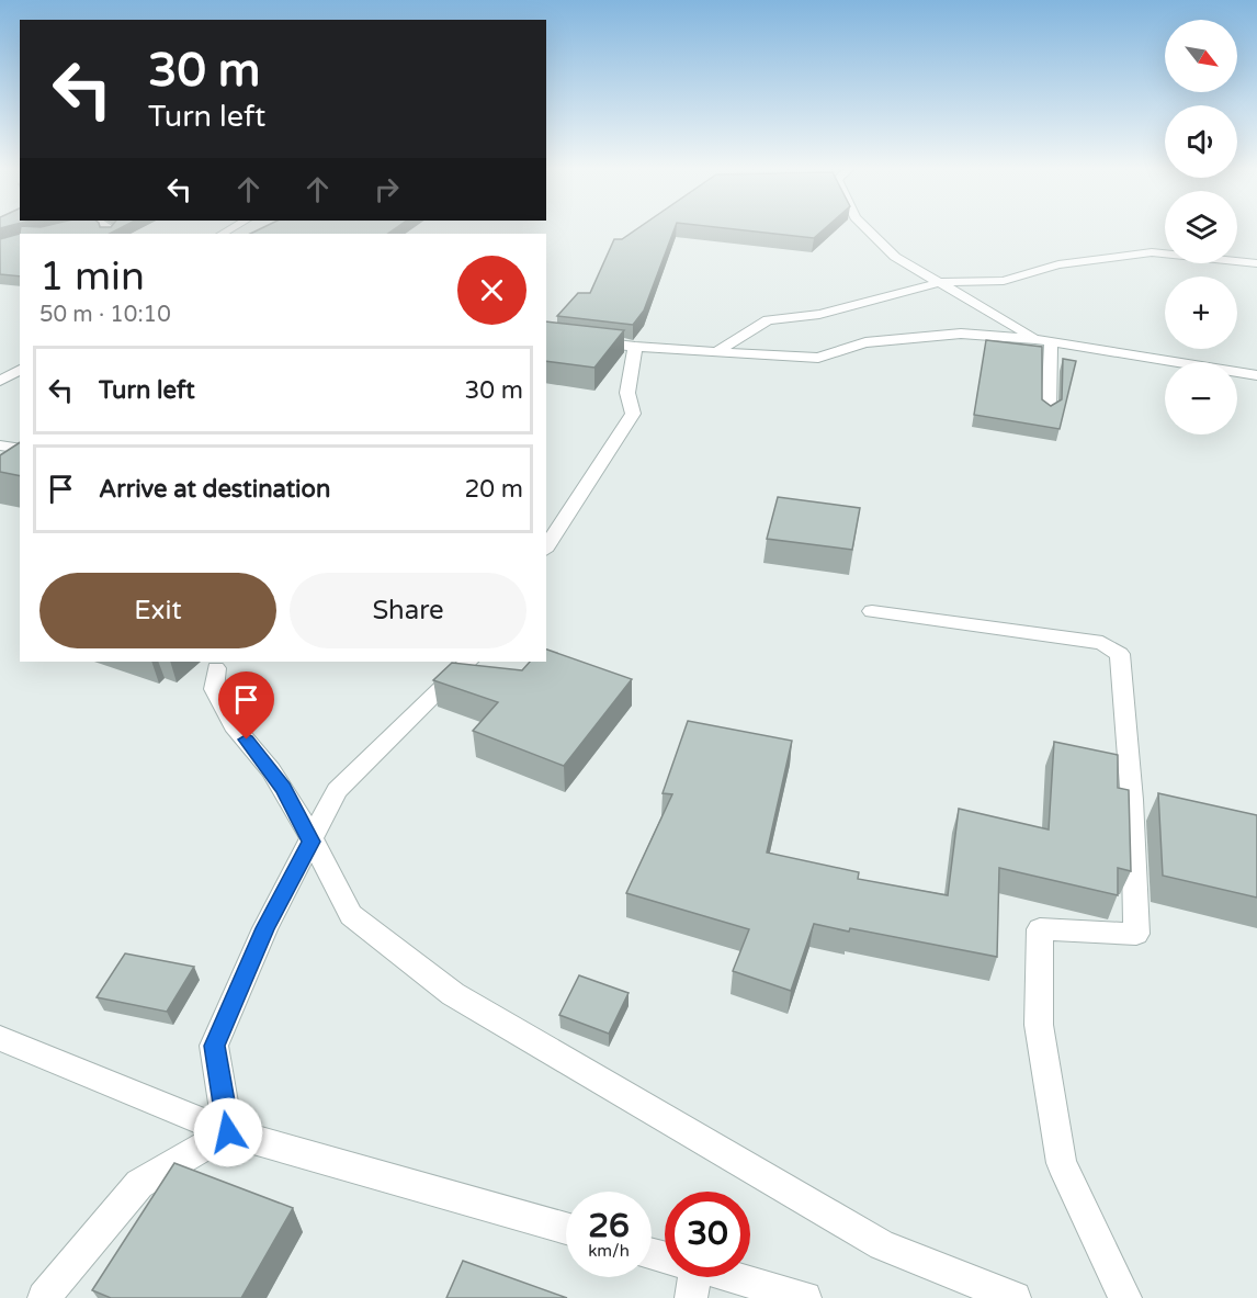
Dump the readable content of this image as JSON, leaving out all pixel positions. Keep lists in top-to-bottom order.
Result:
{
  "north": "bottom right",
  "page": {
    "map_buttons": ["+", "−"],
    "turn": ["30 m", "Turn left"],
    "heading": ["1 min", "50 m · 10:10"],
    "list": [
      {
        "name": "Turn left",
        "value": "30 m"
      },
      {
        "name": "Arrive at destination",
        "value": "20 m"
      }
    ],
    "buttons": ["Exit", "Share"],
    "speed": "26 km/h",
    "limit": "30"
  }
}
